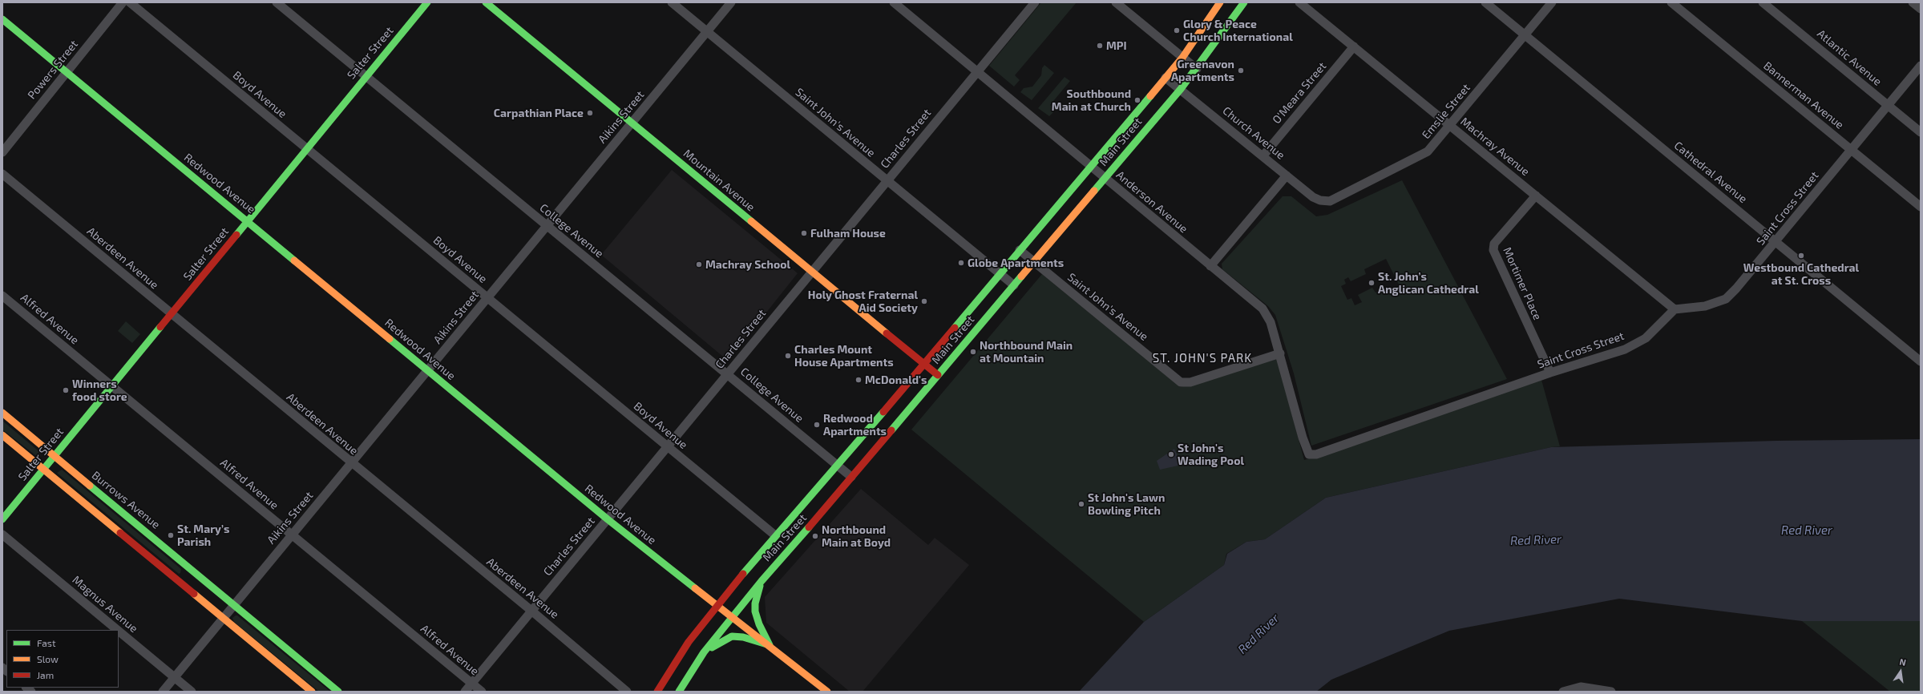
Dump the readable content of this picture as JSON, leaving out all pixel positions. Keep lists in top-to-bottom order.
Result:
{
  "streets": {
    "main road": [
      "Salter Street",
      "Main Street",
      "Mountain Avenue",
      "Redwood Avenue",
      "Burrows Avenue"
    ],
    "street": [
      "Atlantic Avenue",
      "Powers Street",
      "O'Meara Street",
      "Boyd Avenue",
      "Bannerman Avenue",
      "Emslie Street",
      "Aikins Street",
      "Saint John's Avenue",
      "Church Avenue",
      "Charles Street",
      "Machray Avenue",
      "Cathedral Avenue",
      "Anderson Avenue",
      "Saint Cross Street",
      "College Avenue",
      "Aberdeen Avenue",
      "Mortimer Place",
      "Alfred Avenue",
      "Magnus Avenue"
    ]
  },
  "crossings": [
    ["Salter Street", "Boyd Avenue"],
    ["Salter Street", "Redwood Avenue"],
    ["Salter Street", "College Avenue"],
    ["Salter Street", "Aberdeen Avenue"],
    ["Salter Street", "Alfred Avenue"],
    ["Salter Street", "Burrows Avenue"],
    ["Atlantic Avenue", "Saint Cross Street"],
    ["Powers Street", "Redwood Avenue"],
    ["O'Meara Street", "Church Avenue"],
    ["O'Meara Street", "Machray Avenue"],
    ["Boyd Avenue", "Aikins Street"],
    ["Boyd Avenue", "Charles Street"],
    ["Boyd Avenue", "Main Street"],
    ["Bannerman Avenue", "Saint Cross Street"],
    ["Emslie Street", "Church Avenue"],
    ["Emslie Street", "Machray Avenue"],
    ["Emslie Street", "Cathedral Avenue"],
    ["Aikins Street", "Saint John's Avenue"],
    ["Aikins Street", "Mountain Avenue"],
    ["Aikins Street", "Redwood Avenue"],
    ["Aikins Street", "College Avenue"],
    ["Aikins Street", "Aberdeen Avenue"],
    ["Aikins Street", "Alfred Avenue"],
    ["Aikins Street", "Burrows Avenue"],
    ["Aikins Street", "Magnus Avenue"],
    ["Saint John's Avenue", "Charles Street"],
    ["Saint John's Avenue", "Main Street"],
    ["Saint John's Avenue", "Anderson Avenue"],
    ["Church Avenue", "Main Street"],
    ["Charles Street", "Mountain Avenue"],
    ["Charles Street", "Redwood Avenue"],
    ["Charles Street", "Anderson Avenue"],
    ["Charles Street", "College Avenue"],
    ["Charles Street", "Aberdeen Avenue"],
    ["Charles Street", "Alfred Avenue"],
    ["Main Street", "Mountain Avenue"],
    ["Main Street", "Redwood Avenue"],
    ["Main Street", "Anderson Avenue"],
    ["Main Street", "College Avenue"],
    ["Machray Avenue", "Saint Cross Street"],
    ["Machray Avenue", "Mortimer Place"],
    ["Cathedral Avenue", "Saint Cross Street"],
    ["Anderson Avenue", "Saint Cross Street"],
    ["Saint Cross Street", "Mortimer Place"]
  ],
  "districts": ["ST. JOHN'S PARK"],
  "water": ["Red River"],
  "places": [
    "Glory & Peace Church International",
    "MPI",
    "Greenavon Apartments",
    "Southbound Main at Church",
    "Carpathian Place",
    "Fulham House",
    "Westbound Cathedral at St. Cross",
    "Globe Apartments",
    "Machray School",
    "St. John’s Anglican Cathedral",
    "Holy Ghost Fraternal Aid Society",
    "Northbound Main at Mountain",
    "Charles Mount House Apartments",
    "McDonald's",
    "Winners food store",
    "Redwood Apartments",
    "St John's Wading Pool",
    "St John's Lawn Bowling Pitch",
    "St. Mary’s Parish",
    "Northbound Main at Boyd"
  ],
  "legend": ["Fast", "Slow", "Jam"],
  "north": "top"
}
